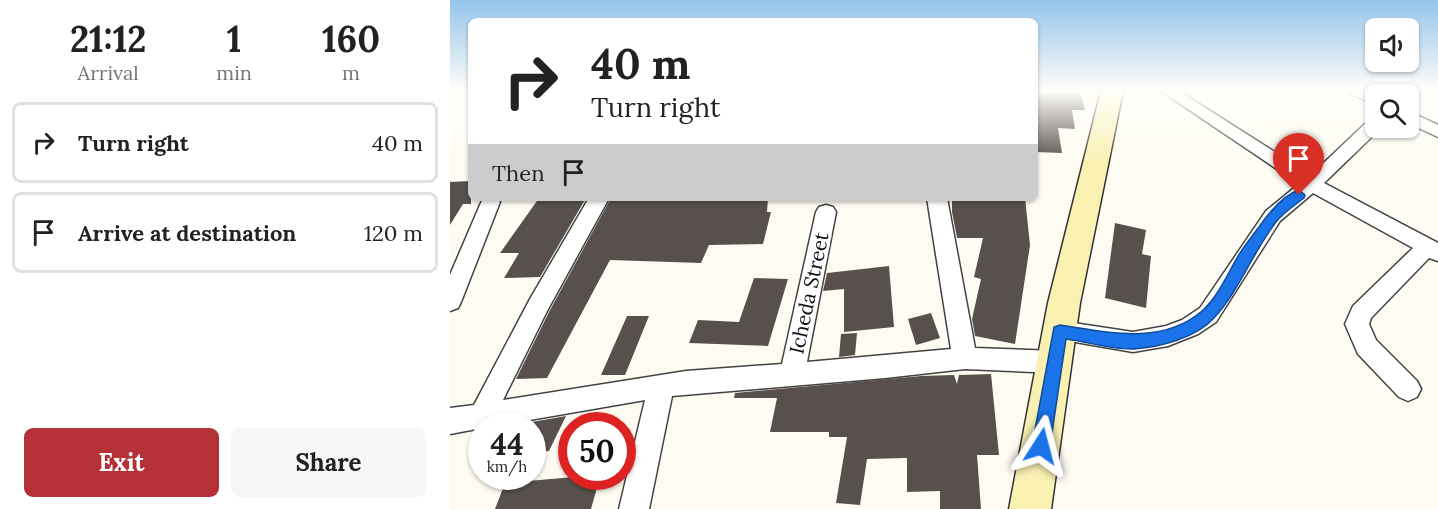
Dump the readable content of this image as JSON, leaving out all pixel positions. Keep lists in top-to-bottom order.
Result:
{
  "streets": {
    "street": ["Icheda Street"]
  },
  "page": {
    "eta": [
      "21:12",
      "Arrival",
      "1",
      "min",
      "160",
      "m"
    ],
    "turn": ["40 m", "Turn right"],
    "list": [
      {
        "name": "Turn right",
        "value": "40 m"
      },
      {
        "name": "Arrive at destination",
        "value": "120 m"
      }
    ],
    "then": "Then",
    "speed": "44 km/h",
    "limit": "50",
    "buttons": ["Exit", "Share"]
  }
}
